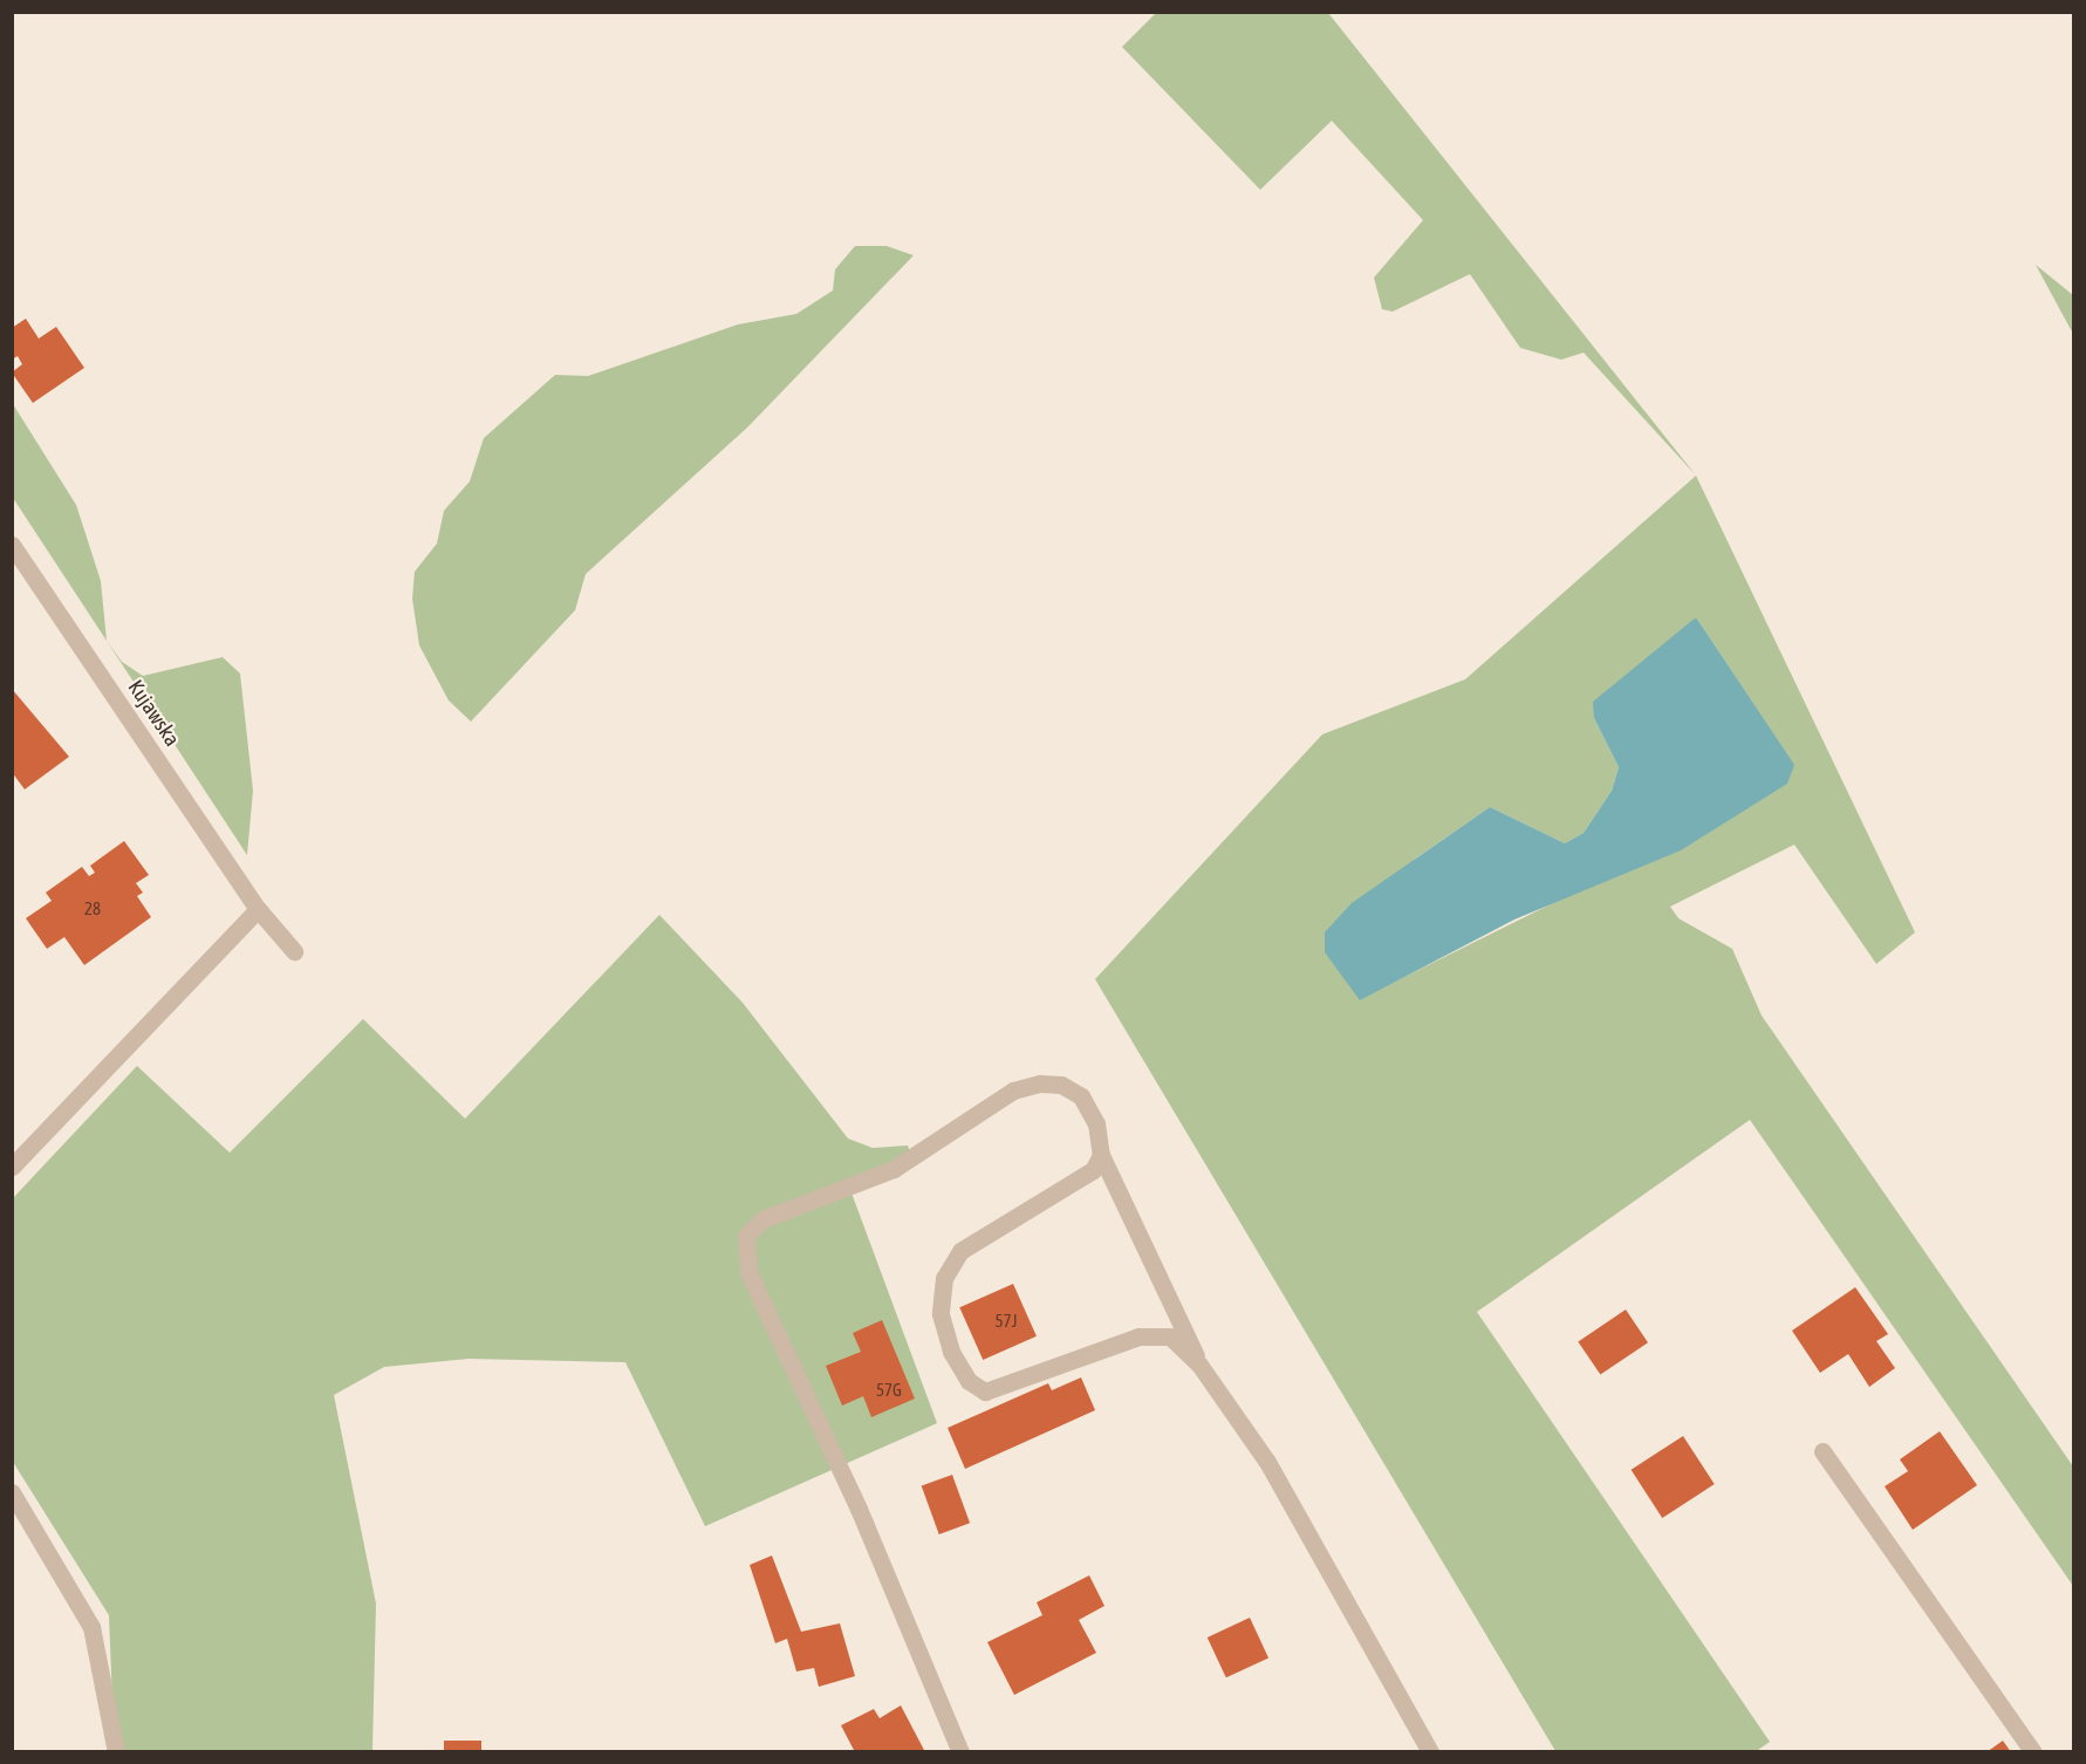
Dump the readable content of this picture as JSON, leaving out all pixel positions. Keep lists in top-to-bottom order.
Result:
{
  "streets": {
    "street": ["Kujawska"]
  },
  "house_numbers": ["28", "57J", "57G"]
}
